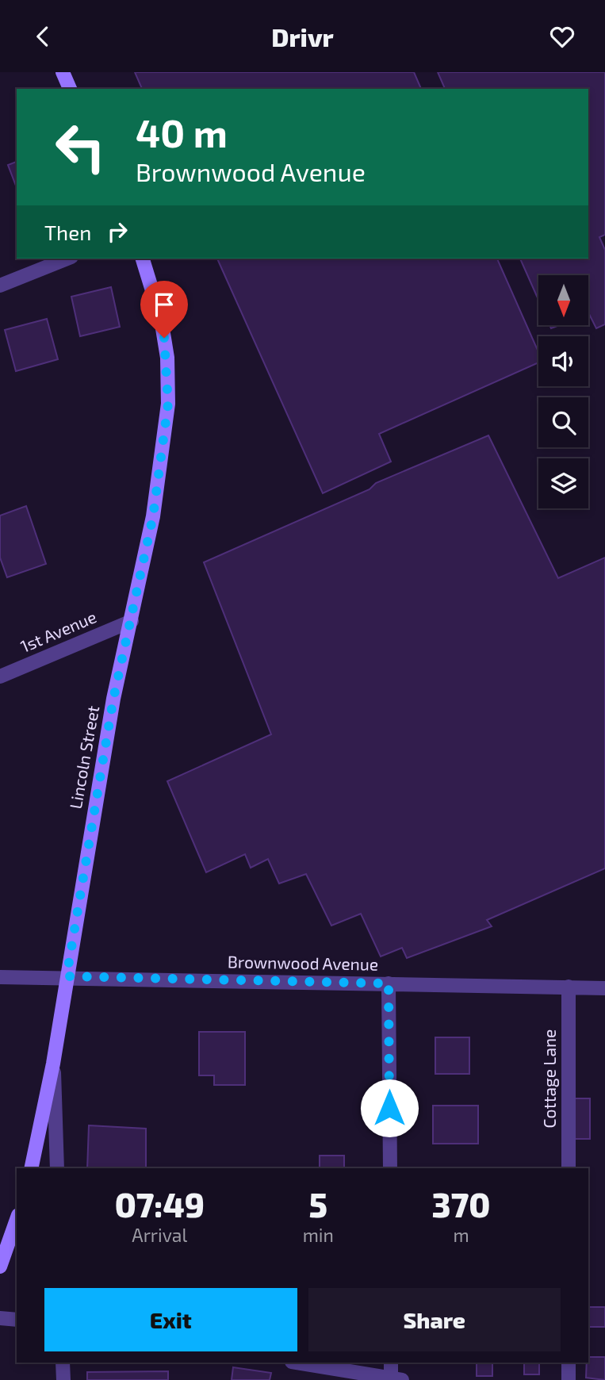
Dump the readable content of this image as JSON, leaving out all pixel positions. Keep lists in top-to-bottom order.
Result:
{
  "streets": {
    "street": [
      "1st Avenue",
      "Lincoln Street",
      "Brownwood Avenue",
      "Cottage Lane"
    ]
  },
  "crossings": [
    ["1st Avenue", "Lincoln Street"],
    ["Lincoln Street", "Brownwood Avenue"],
    ["Brownwood Avenue", "Cottage Lane"]
  ],
  "north": "bottom",
  "page": {
    "header": "Drivr",
    "turn": ["40 m", "Brownwood Avenue"],
    "then": "Then",
    "eta": [
      "07:49",
      "Arrival",
      "5",
      "min",
      "370",
      "m"
    ],
    "buttons": ["Exit", "Share"]
  }
}
